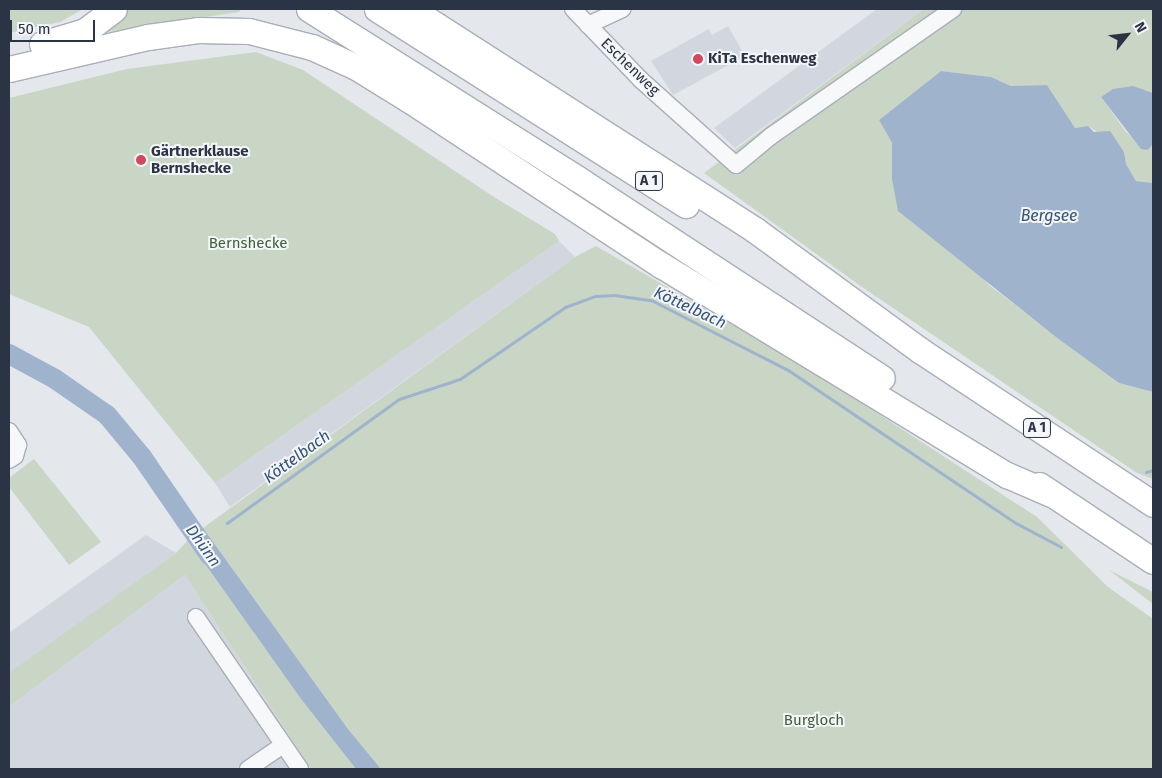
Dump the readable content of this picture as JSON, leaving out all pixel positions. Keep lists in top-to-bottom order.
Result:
{
  "streets": {
    "highway": ["A 1"],
    "street": ["Eschenweg"]
  },
  "water": ["Bergsee", "Köttelbach", "Dhünn"],
  "parks": ["Bernshecke", "Burgloch"],
  "places": ["KiTa Eschenweg", "Gärtnerklause Bernshecke"],
  "scale_bar": "50 m",
  "north": "top right"
}
